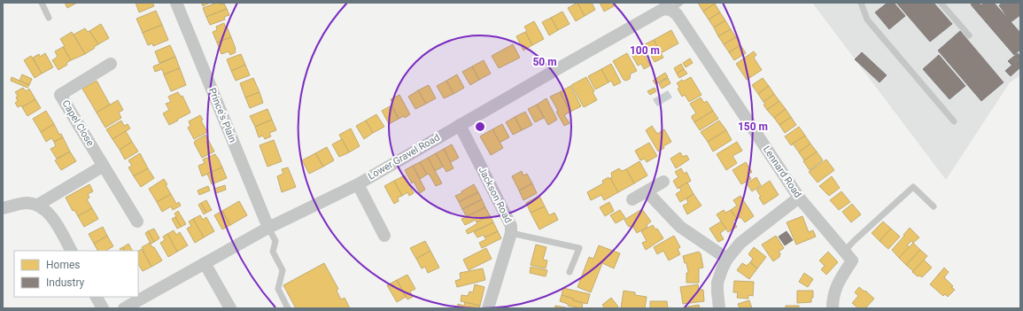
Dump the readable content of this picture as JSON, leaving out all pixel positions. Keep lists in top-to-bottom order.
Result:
{
  "streets": {
    "street": [
      "Prince's Plain",
      "Capel Close",
      "Lower Gravel Road",
      "Lennard Road",
      "Jackson Road"
    ]
  },
  "crossings": [
    ["Prince's Plain", "Lower Gravel Road"],
    ["Lower Gravel Road", "Lennard Road"],
    ["Lower Gravel Road", "Jackson Road"]
  ],
  "legend": ["Homes", "Industry"],
  "rings": ["100 m", "50 m", "150 m"]
}
